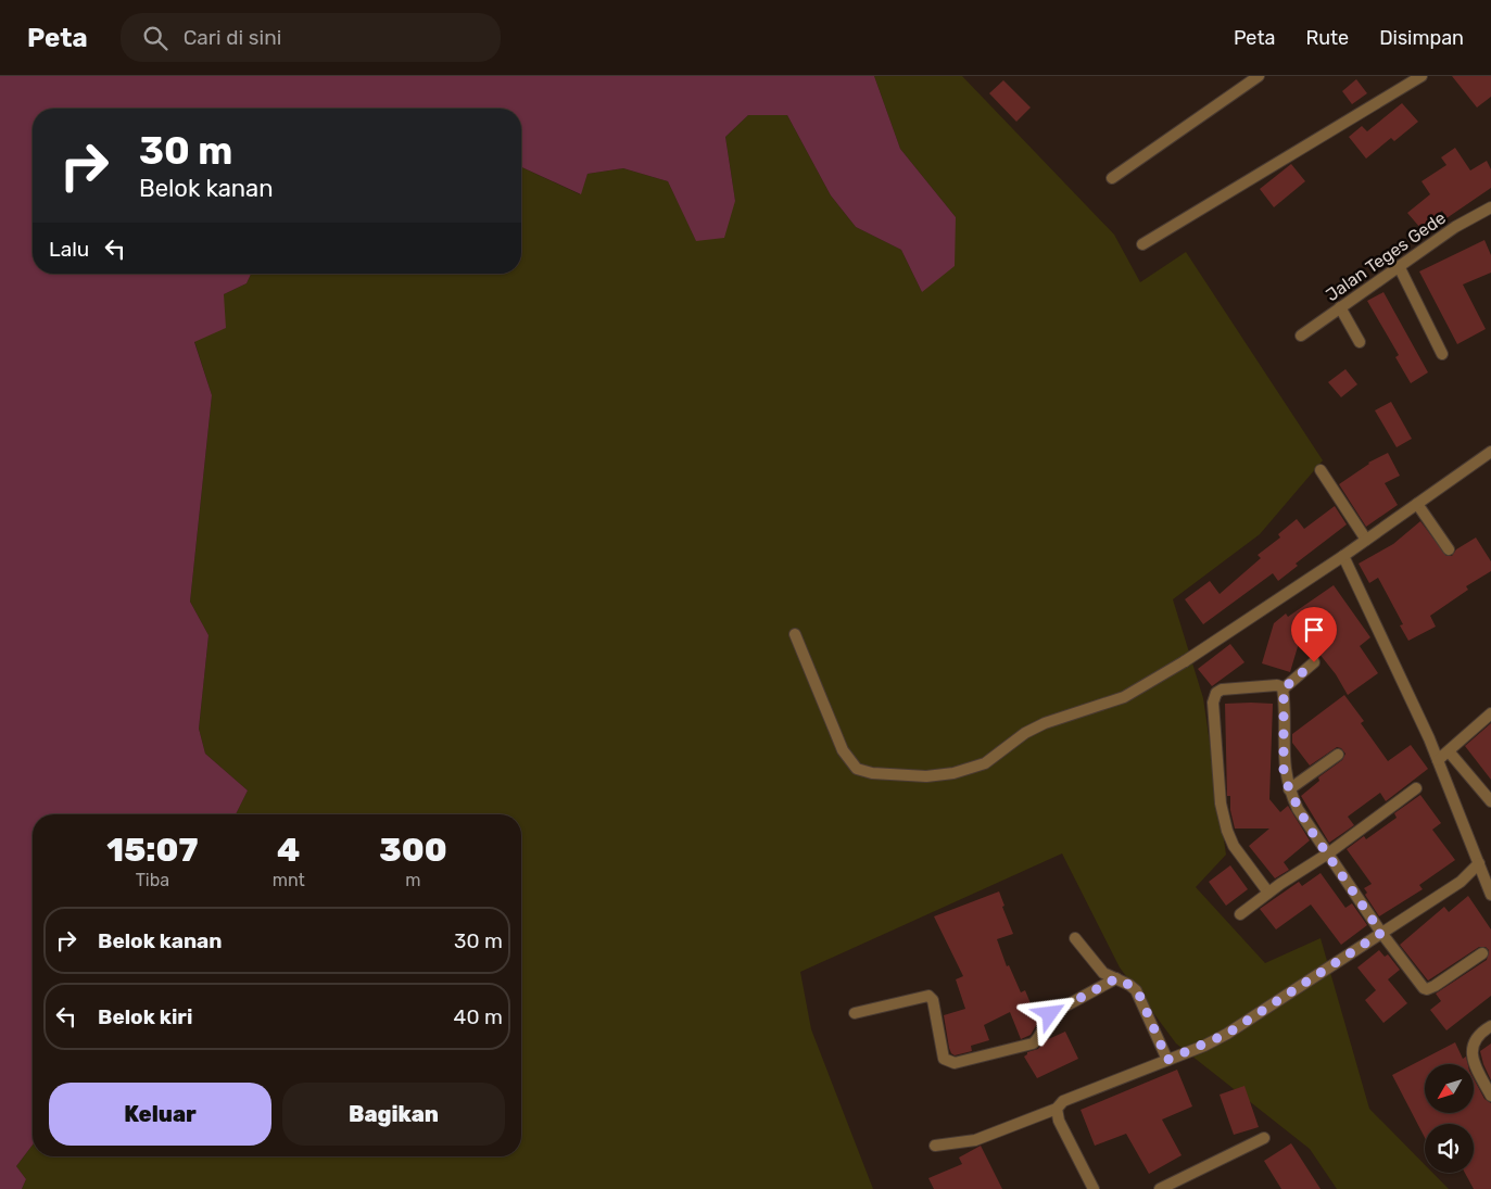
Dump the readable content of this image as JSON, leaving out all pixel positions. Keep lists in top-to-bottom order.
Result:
{
  "streets": {
    "street": ["Jalan Teges Gede"]
  },
  "north": "bottom left",
  "page": {
    "header": "Peta",
    "search": "Cari di sini",
    "nav": ["Peta", "Rute", "Disimpan"],
    "turn": ["30 m", "Belok kanan"],
    "then": "Lalu",
    "eta": [
      "15:07",
      "Tiba",
      "4",
      "mnt",
      "300",
      "m"
    ],
    "list": [
      {
        "name": "Belok kanan",
        "value": "30 m"
      },
      {
        "name": "Belok kiri",
        "value": "40 m"
      }
    ],
    "buttons": ["Keluar", "Bagikan"]
  }
}
